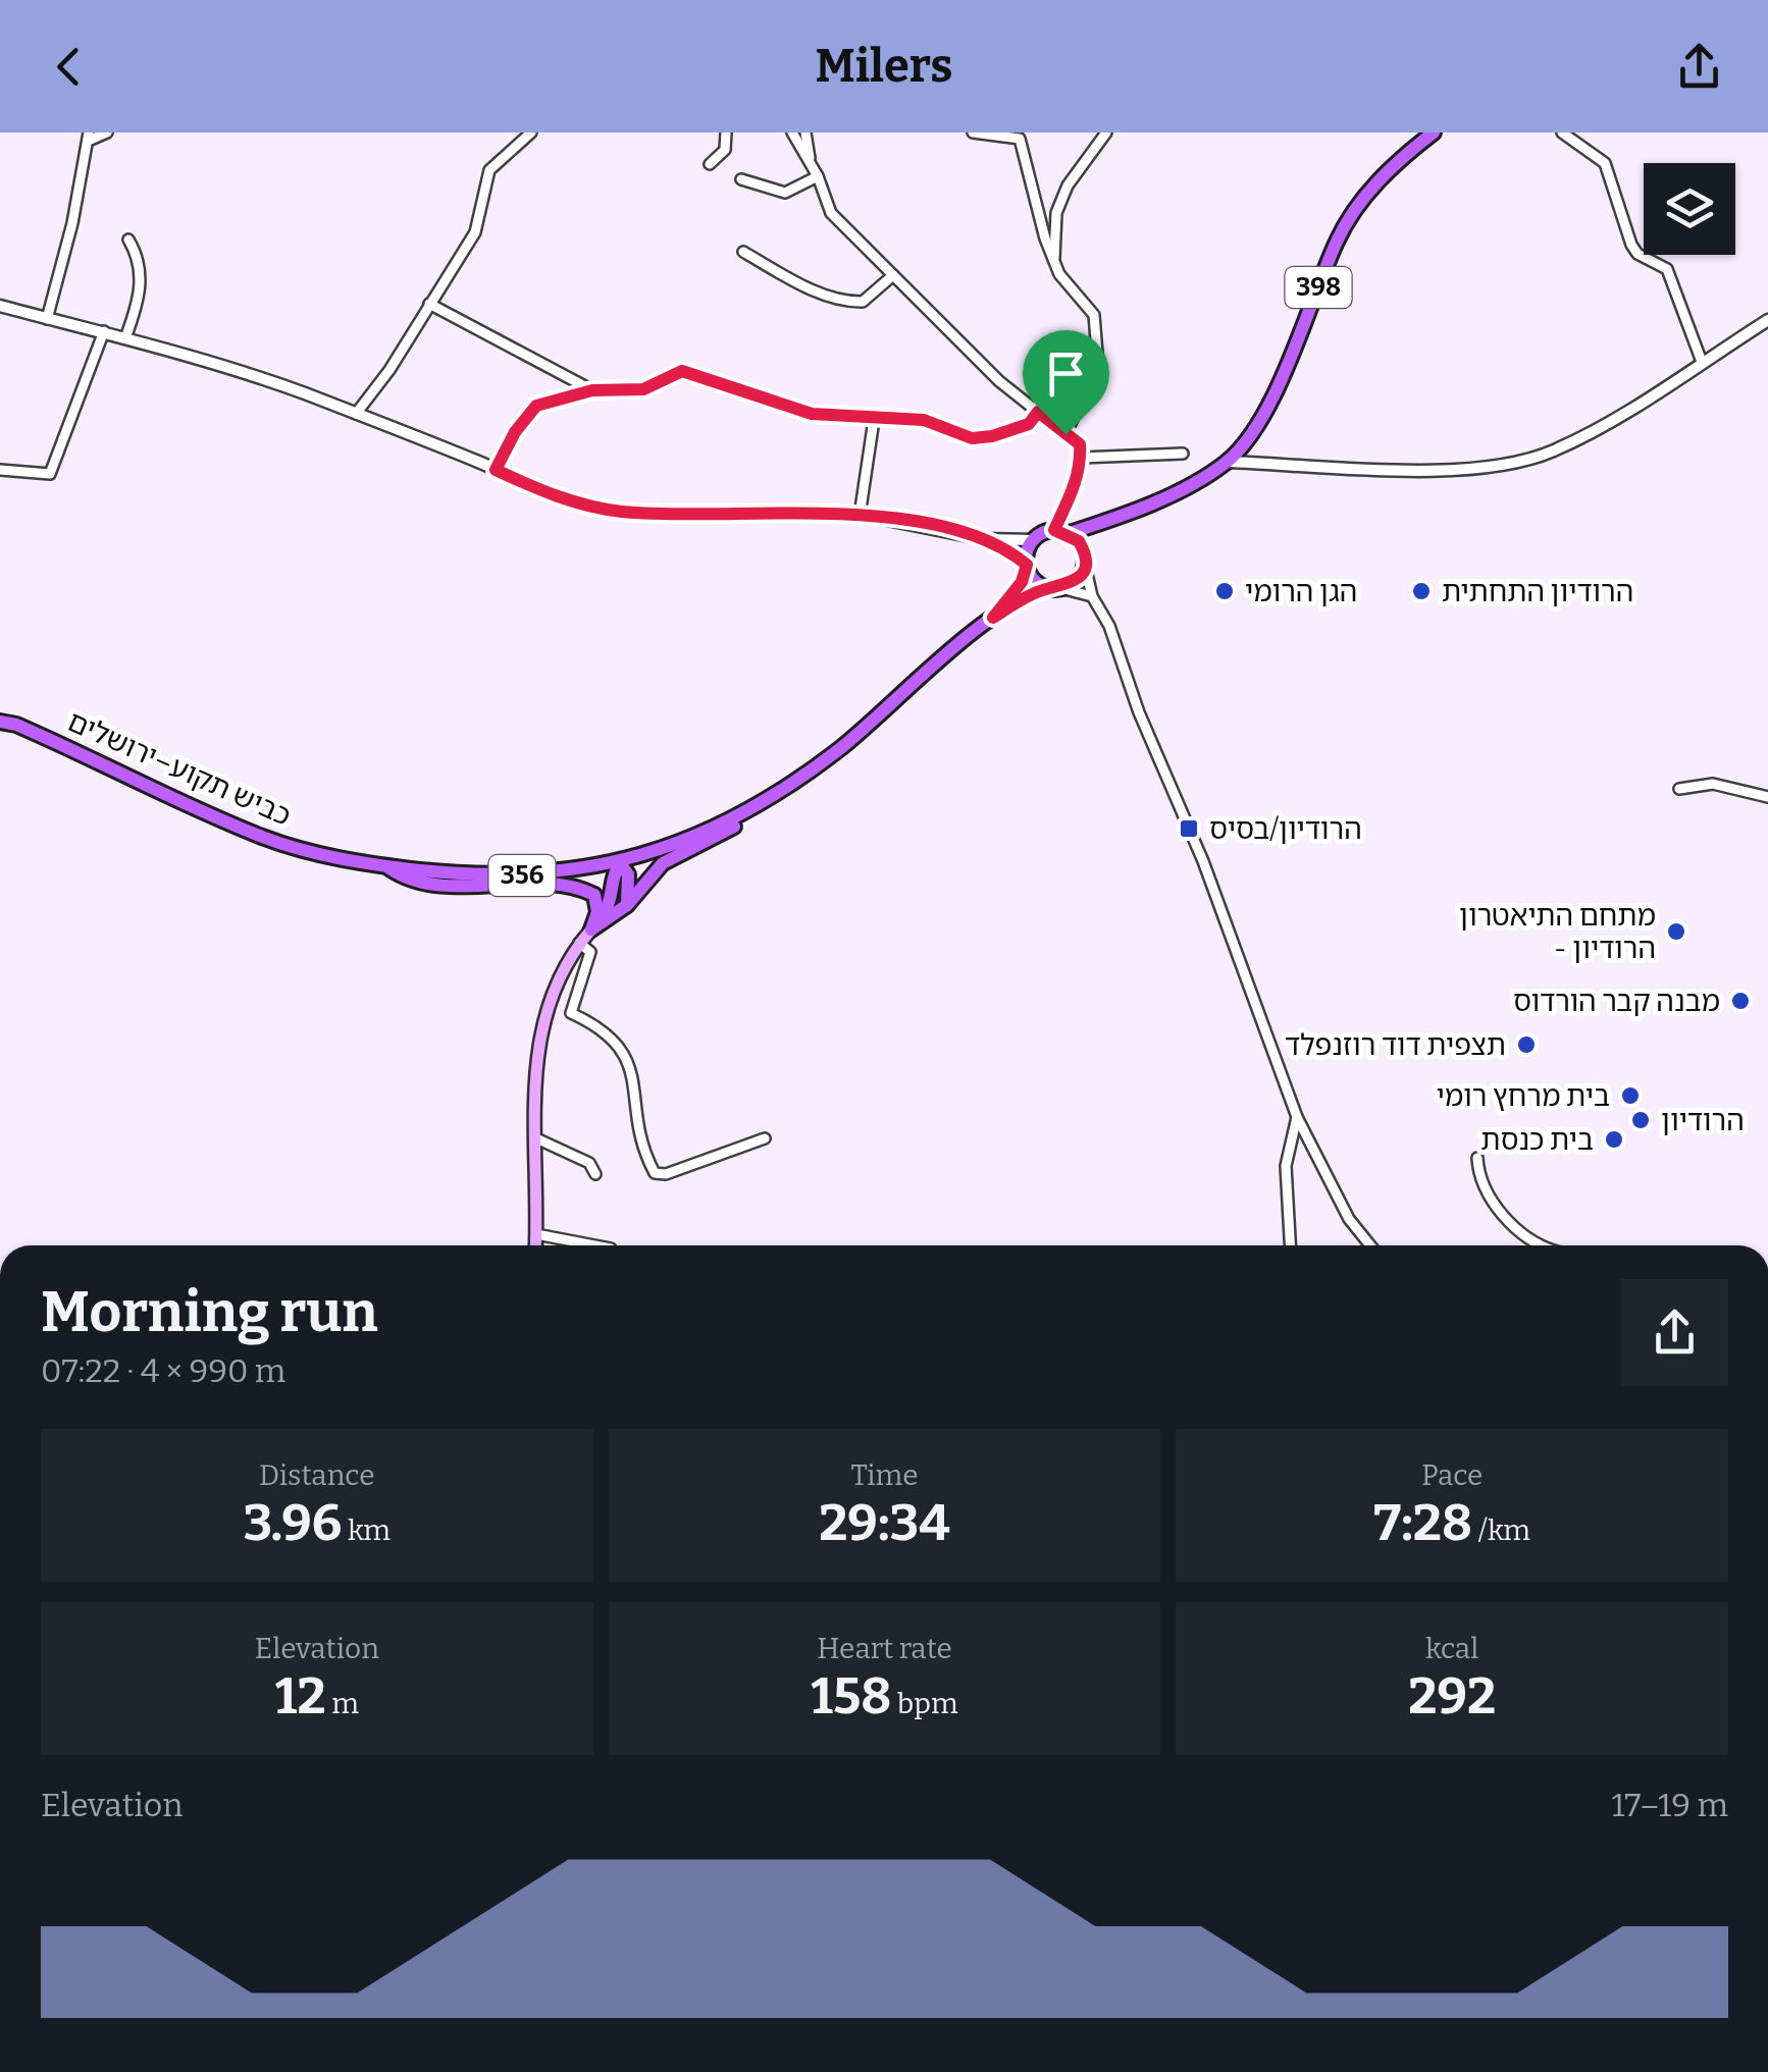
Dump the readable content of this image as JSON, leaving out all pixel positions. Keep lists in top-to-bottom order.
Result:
{
  "streets": {
    "main road": ["398", "כביש תקוע–ירושלים", "356"]
  },
  "crossings": [
    ["398", "כביש תקוע–ירושלים"]
  ],
  "places": {
    "other": [
      "הגן הרומי",
      "הרודיון התחתית",
      "מתחם התיאטרון - הרודיון",
      "מבנה קבר הורדוס",
      "תצפית דוד רוזנפלד",
      "בית מרחץ רומי",
      "הרודיון",
      "בית כנסת"
    ],
    "transit": ["הרודיון/בסיס"]
  },
  "page": {
    "header": "Milers",
    "heading": ["Morning run", "07:22 · 4 × 990 m"],
    "stats": [
      ["Distance", "3.96 km"],
      ["Time", "29:34"],
      ["Pace", "7:28 /km"],
      ["Elevation", "12 m"],
      ["Heart rate", "158 bpm"],
      ["kcal", "292"]
    ],
    "chart": ["Elevation", "17–19 m"]
  }
}
